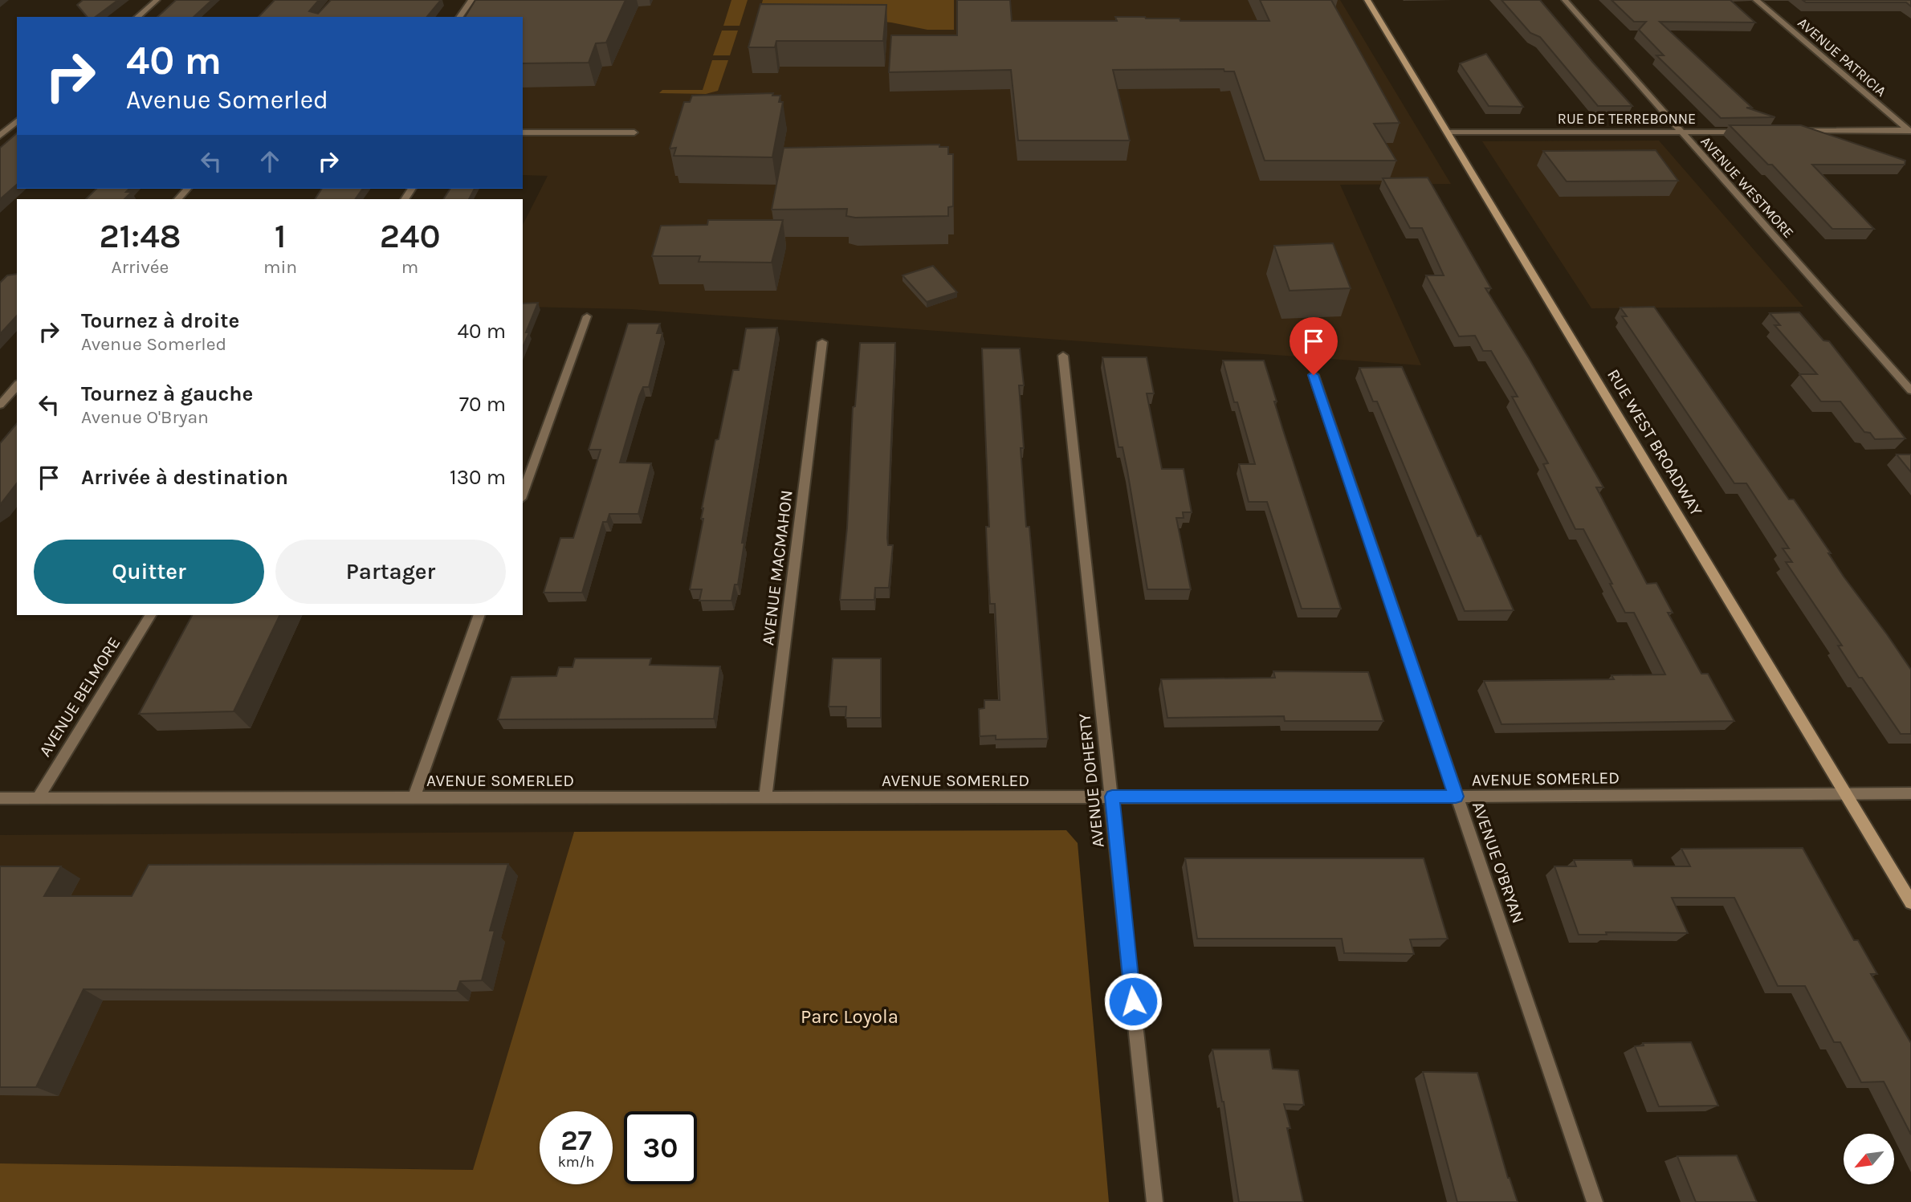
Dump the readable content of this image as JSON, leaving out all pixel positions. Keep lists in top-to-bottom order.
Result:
{
  "streets": {
    "street": [
      "AVENUE PATRICIA",
      "RUE DE TERREBONNE",
      "AVENUE WESTMORE",
      "RUE WEST BROADWAY",
      "AVENUE MACMAHON",
      "AVENUE BELMORE",
      "AVENUE SOMERLED",
      "AVENUE DOHERTY",
      "AVENUE O'BRYAN"
    ]
  },
  "crossings": [
    ["RUE DE TERREBONNE", "AVENUE WESTMORE"],
    ["RUE DE TERREBONNE", "RUE WEST BROADWAY"],
    ["RUE WEST BROADWAY", "AVENUE SOMERLED"],
    ["AVENUE MACMAHON", "AVENUE SOMERLED"],
    ["AVENUE BELMORE", "AVENUE SOMERLED"],
    ["AVENUE SOMERLED", "AVENUE DOHERTY"],
    ["AVENUE SOMERLED", "AVENUE O'BRYAN"]
  ],
  "parks": ["Parc Loyola"],
  "north": "bottom left",
  "page": {
    "turn": ["40 m", "Avenue Somerled"],
    "eta": [
      "21:48",
      "Arrivée",
      "1",
      "min",
      "240",
      "m"
    ],
    "list": [
      {
        "name": "Tournez à droite",
        "note": "Avenue Somerled",
        "value": "40 m"
      },
      {
        "name": "Tournez à gauche",
        "note": "Avenue O'Bryan",
        "value": "70 m"
      },
      {
        "name": "Arrivée à destination",
        "value": "130 m"
      }
    ],
    "buttons": ["Quitter", "Partager"],
    "speed": "27 km/h",
    "limit": "30"
  }
}
